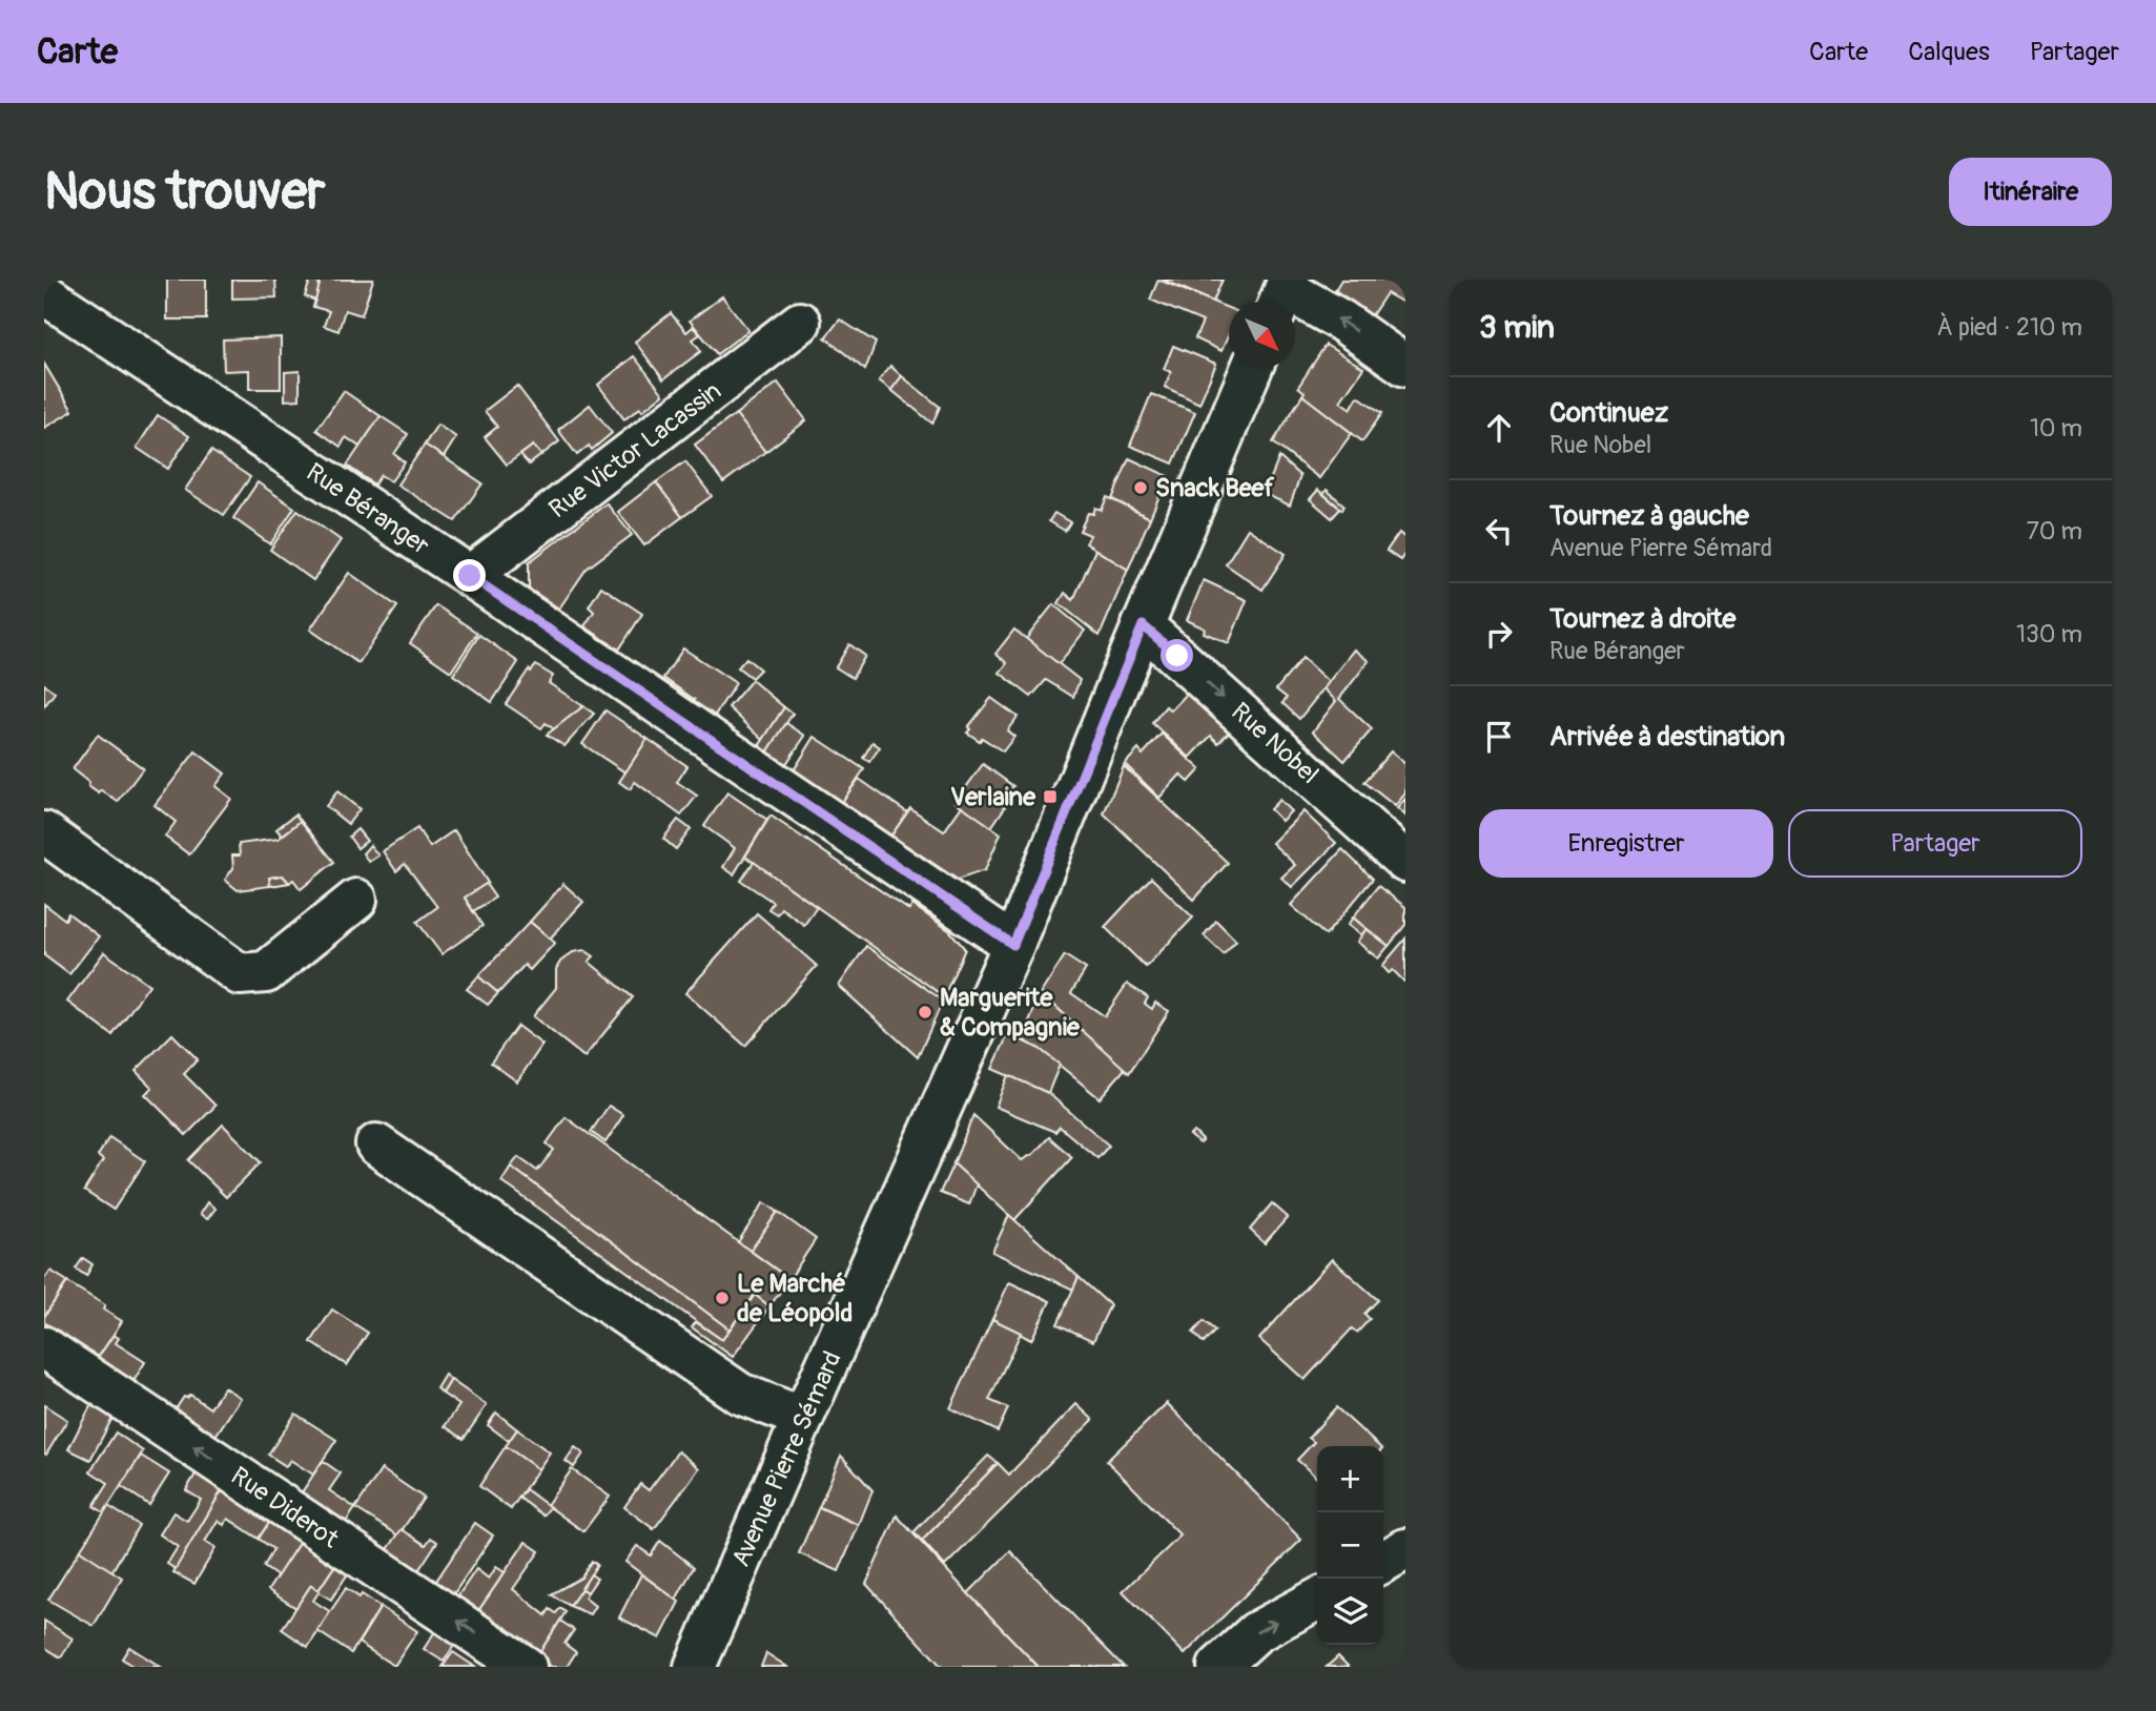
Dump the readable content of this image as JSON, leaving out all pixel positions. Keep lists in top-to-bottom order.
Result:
{
  "streets": {
    "street": [
      "Rue Victor Lacassin",
      "Rue Béranger",
      "Rue Nobel",
      "Avenue Pierre Sémard",
      "Rue Diderot"
    ]
  },
  "crossings": [
    ["Rue Victor Lacassin", "Rue Béranger"],
    ["Rue Béranger", "Avenue Pierre Sémard"],
    ["Rue Nobel", "Avenue Pierre Sémard"]
  ],
  "one_way": ["Rue Nobel"],
  "places": {
    "other": ["Snack Beef", "Marguerite & Compagnie", "Le Marché de Léopold"],
    "transit": ["Verlaine"]
  },
  "north": "bottom right",
  "page": {
    "header": "Carte",
    "nav": ["Carte", "Calques", "Partager"],
    "buttons": [
      "Itinéraire",
      ["Enregistrer", "Partager"]
    ],
    "title": "Nous trouver",
    "heading": ["3 min", "À pied · 210 m"],
    "list": [
      ["Continuez", "Rue Nobel", "10 m"],
      ["Tournez à gauche", "Avenue Pierre Sémard", "70 m"],
      ["Tournez à droite", "Rue Béranger", "130 m"],
      "Arrivée à destination"
    ],
    "map_buttons": ["+", "−"]
  }
}
